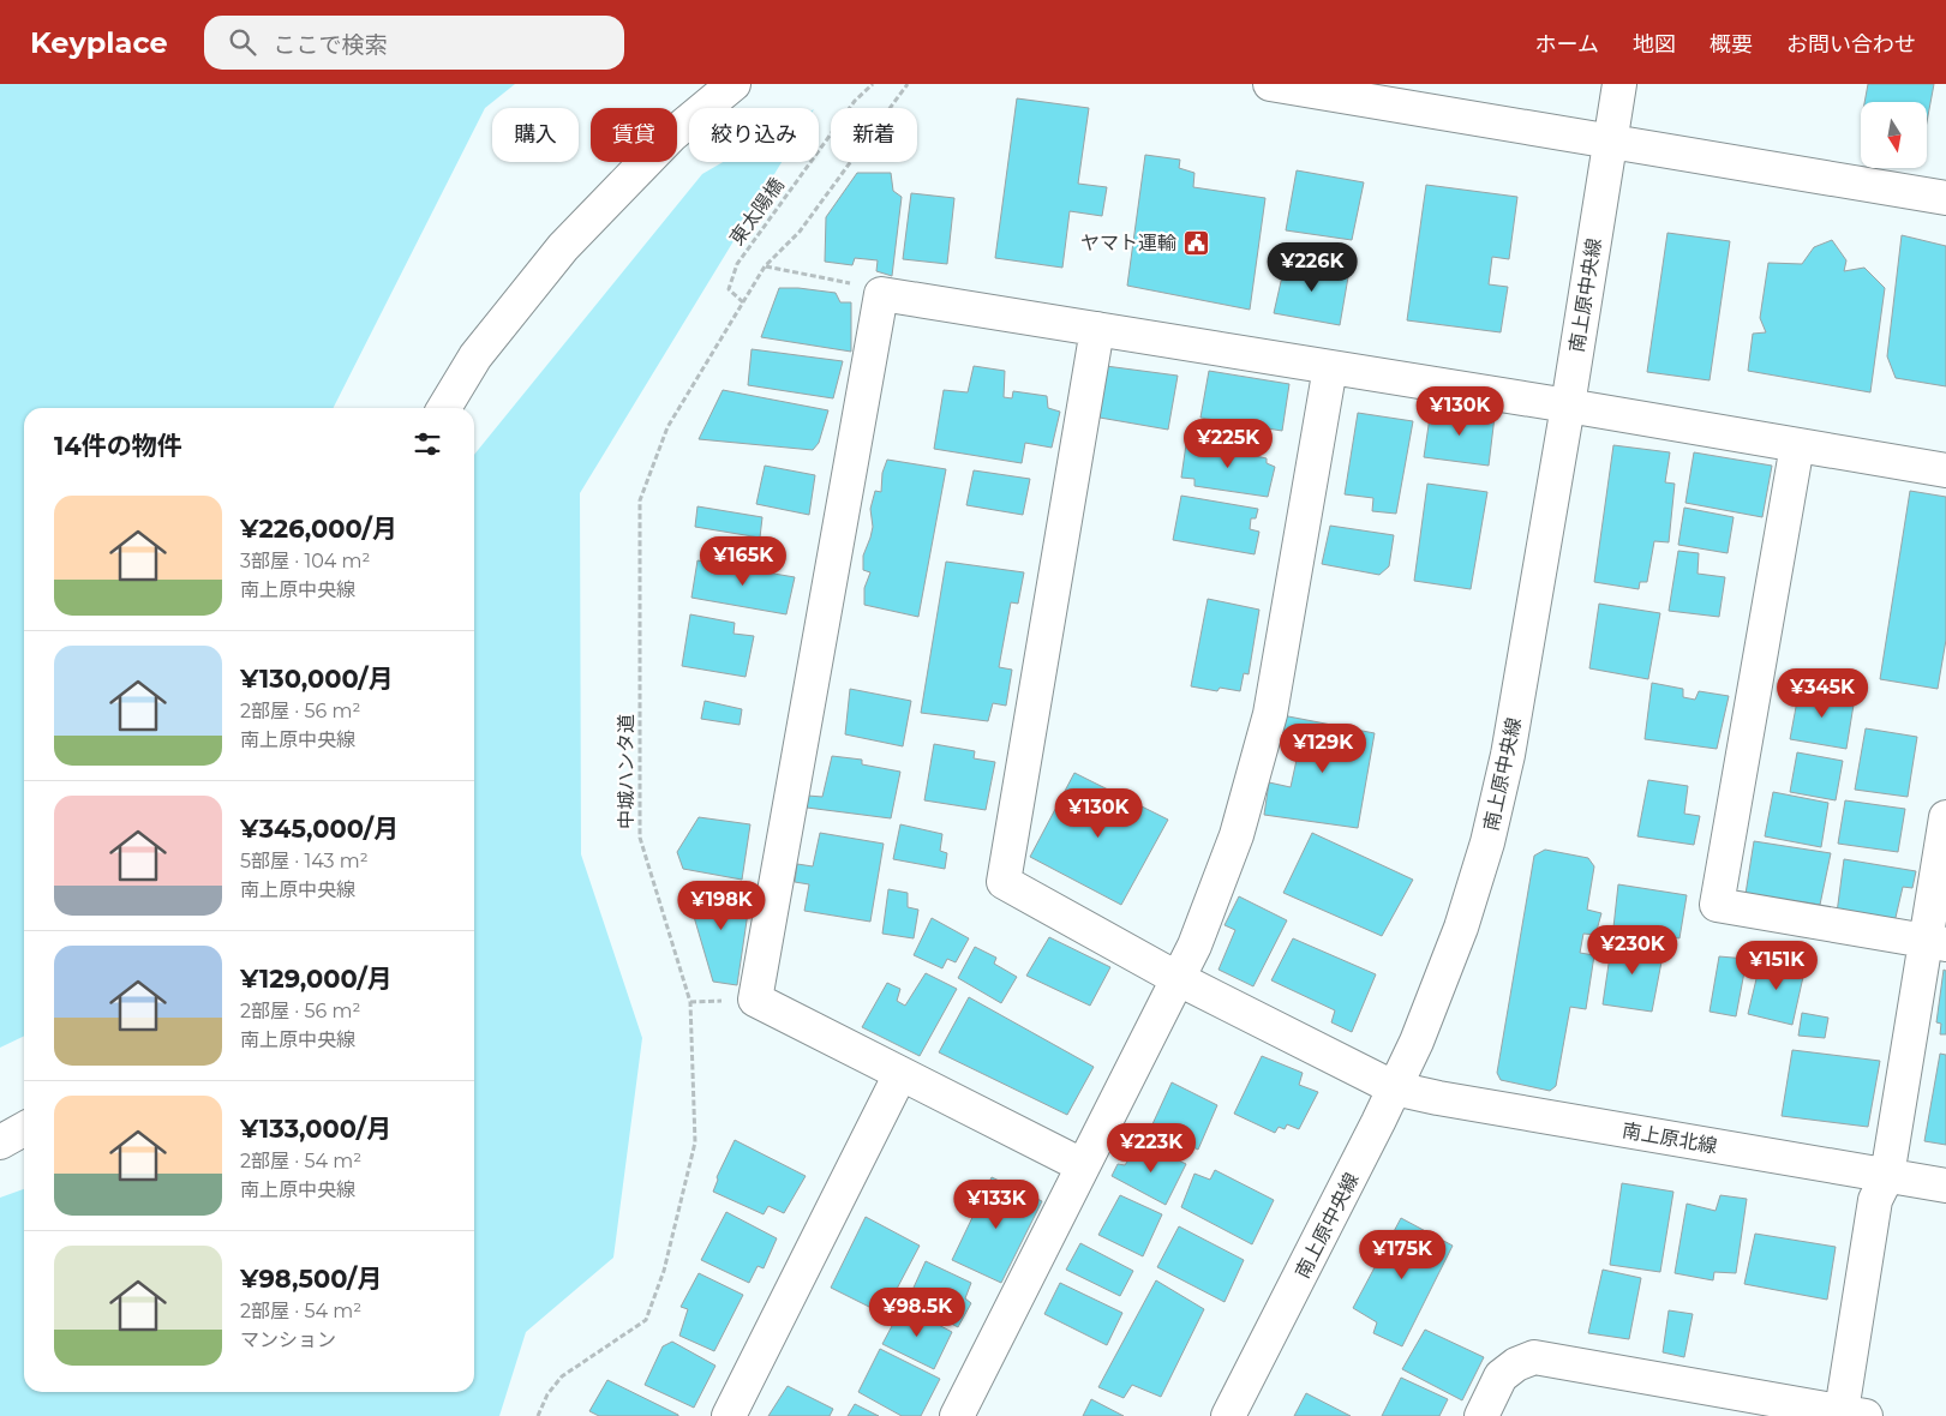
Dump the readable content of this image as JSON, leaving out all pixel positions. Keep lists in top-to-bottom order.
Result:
{
  "streets": {
    "street": ["南上原中央線", "南上原北線"],
    "path": ["東太陽橋", "中城ハンタ道"]
  },
  "crossings": [
    ["東太陽橋", "中城ハンタ道"],
    ["南上原中央線", "南上原北線"]
  ],
  "places": {
    "public building": ["ヤマト運輸"]
  },
  "north": "bottom",
  "page": {
    "header": "Keyplace",
    "search": "ここで検索",
    "nav": [
      "ホーム",
      "地図",
      "概要",
      "お問い合わせ"
    ],
    "chip": [
      "購入",
      "賃貸",
      "絞り込み",
      "新着"
    ],
    "price": [
      "¥226K",
      "¥130K",
      "¥225K",
      "¥165K",
      "¥345K",
      "¥129K",
      "¥130K",
      "¥198K",
      "¥230K",
      "¥151K",
      "¥223K",
      "¥133K",
      "¥175K",
      "¥98.5K"
    ],
    "heading": "14件の物件",
    "list": [
      {
        "name": "¥226,000/月",
        "note": "3部屋 · 104 m² · 南上原中央線"
      },
      {
        "name": "¥130,000/月",
        "note": "2部屋 · 56 m² · 南上原中央線"
      },
      {
        "name": "¥345,000/月",
        "note": "5部屋 · 143 m² · 南上原中央線"
      },
      {
        "name": "¥129,000/月",
        "note": "2部屋 · 56 m² · 南上原中央線"
      },
      {
        "name": "¥133,000/月",
        "note": "2部屋 · 54 m² · 南上原中央線"
      },
      {
        "name": "¥98,500/月",
        "note": "2部屋 · 54 m² · マンション"
      }
    ]
  }
}
